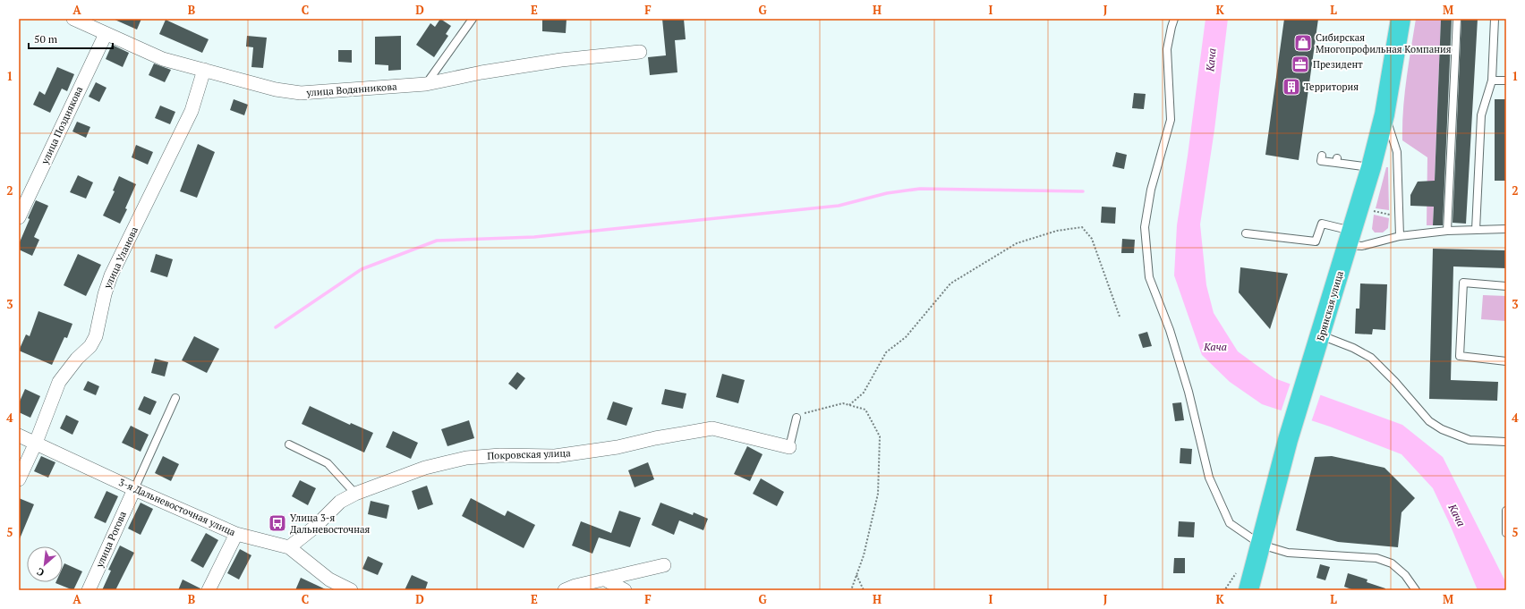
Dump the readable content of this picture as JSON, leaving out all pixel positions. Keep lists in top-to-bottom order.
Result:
{
  "streets": {
    "highway": ["Брянская улица"],
    "street": [
      "улица Водянникова",
      "улица Позднякова",
      "улица Уланова",
      "Покровская улица",
      "3-я Дальневосточная улица",
      "улица Рогова"
    ]
  },
  "crossings": [
    ["улица Водянникова", "улица Позднякова"],
    ["улица Водянникова", "улица Уланова"],
    ["улица Уланова", "3-я Дальневосточная улица"],
    ["Покровская улица", "3-я Дальневосточная улица"],
    ["3-я Дальневосточная улица", "улица Рогова"]
  ],
  "water": ["Кача"],
  "places": {
    "shop": ["Сибирская Многопрофильная Компания"],
    "office": ["Президент"],
    "building": ["Территория"],
    "bus stop": ["Улица 3-я Дальневосточная"]
  },
  "scale_bar": "50 m",
  "north": "bottom left",
  "grid": {
    "columns": [
      "A",
      "B",
      "C",
      "D",
      "E",
      "F",
      "G",
      "H",
      "I",
      "J",
      "K",
      "L",
      "M"
    ],
    "rows": [
      "1",
      "2",
      "3",
      "4",
      "5"
    ]
  }
}
